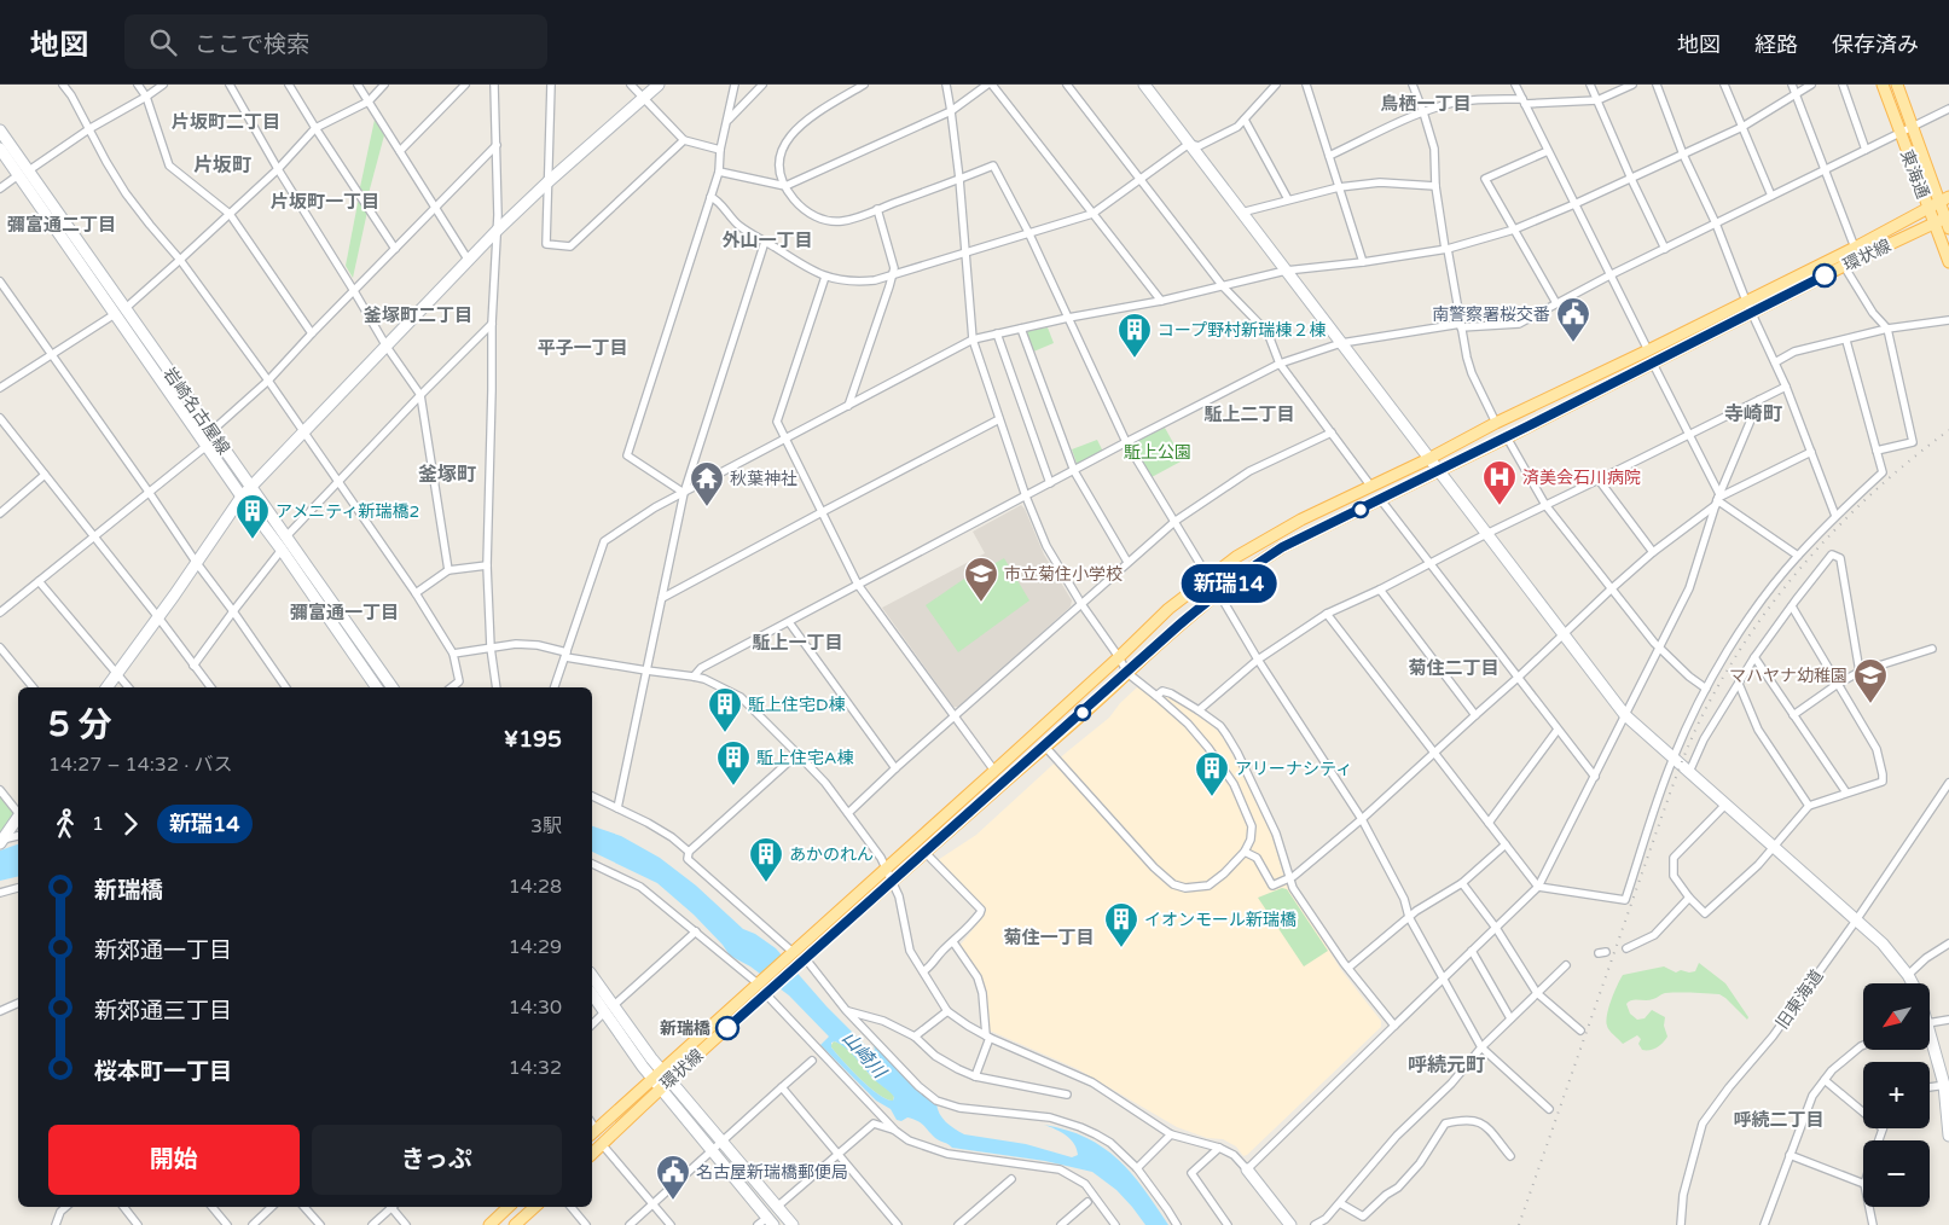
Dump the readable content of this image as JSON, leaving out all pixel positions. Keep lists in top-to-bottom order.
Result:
{
  "streets": {
    "main road": ["東海通", "環状線"],
    "street": ["岩崎名古屋線", "旧東海道"]
  },
  "crossings": [
    ["東海通", "環状線"]
  ],
  "districts": [
    "鳥栖一丁目",
    "片坂町二丁目",
    "片坂町",
    "片坂町一丁目",
    "彌富通二丁目",
    "外山一丁目",
    "釜塚町二丁目",
    "平子一丁目",
    "寺崎町",
    "駈上二丁目",
    "釜塚町",
    "彌富通一丁目",
    "駈上一丁目",
    "菊住二丁目",
    "菊住一丁目",
    "呼続元町",
    "呼続二丁目"
  ],
  "water": ["山崎川"],
  "parks": ["駈上公園"],
  "places": {
    "public building": ["南警察署桜交番", "名古屋新瑞橋郵便局"],
    "building": [
      "コープ野村新瑞棟２棟",
      "アメニティ新瑞橋2",
      "駈上住宅D棟",
      "駈上住宅A棟",
      "アリーナシティ",
      "あかのれん",
      "イオンモール新瑞橋"
    ],
    "hospital": ["済美会石川病院"],
    "temple": ["秋葉神社"],
    "school or university": ["市立菊住小学校", "マハヤナ幼稚園"],
    "other": ["新瑞橋"]
  },
  "lines": ["bus line 新瑞14"],
  "north": "bottom left",
  "page": {
    "header": "地図",
    "search": "ここで検索",
    "nav": ["地図", "経路", "保存済み"],
    "on_map": "新瑞14",
    "heading": ["5 分", "14:27 – 14:32 · バス", "¥195"],
    "legs": ["1", "新瑞14", "3駅"],
    "list": [
      {
        "name": "新瑞橋",
        "value": "14:28"
      },
      {
        "name": "新郊通一丁目",
        "value": "14:29"
      },
      {
        "name": "新郊通三丁目",
        "value": "14:30"
      },
      {
        "name": "桜本町一丁目",
        "value": "14:32"
      }
    ],
    "map_buttons": ["+", "−"],
    "buttons": ["開始", "きっぷ"]
  }
}
